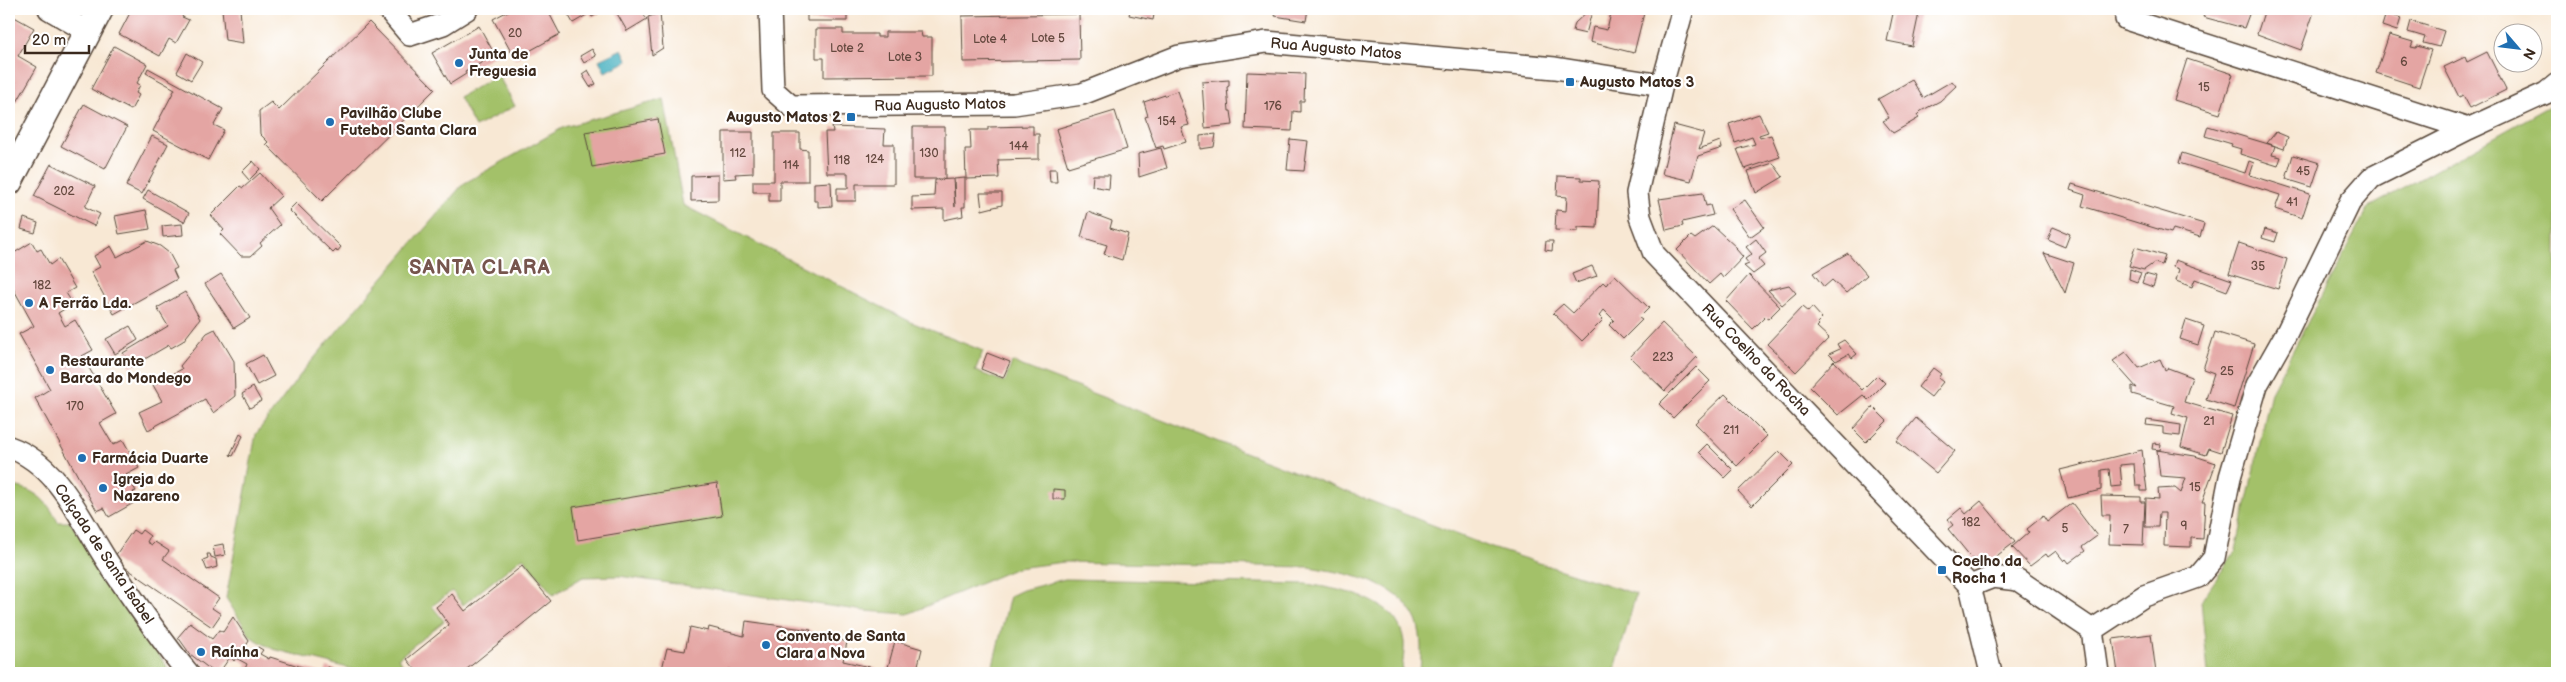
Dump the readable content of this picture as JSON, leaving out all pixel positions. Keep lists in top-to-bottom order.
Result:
{
  "streets": {
    "street": ["Rua Augusto Matos", "Rua Coelho da Rocha", "Calçada de Santa Isabel"]
  },
  "crossings": [
    ["Rua Augusto Matos", "Rua Coelho da Rocha"]
  ],
  "districts": ["SANTA CLARA"],
  "places": {
    "other": [
      "Junta de Freguesia",
      "Pavilhão Clube Futebol Santa Clara",
      "A Ferrão Lda.",
      "Restaurante Barca do Mondego",
      "Farmácia Duarte",
      "Igreja do Nazareno",
      "Convento de Santa Clara a Nova",
      "Raínha"
    ],
    "transit": ["Augusto Matos 3", "Augusto Matos 2", "Coelho da Rocha 1"]
  },
  "house_numbers": [
    "20",
    "Lote 5",
    "Lote 4",
    "Lote 2",
    "Lote 3",
    "6",
    "15",
    "176",
    "154",
    "144",
    "112",
    "130",
    "124",
    "118",
    "114",
    "45",
    "202",
    "41",
    "35",
    "182",
    "223",
    "25",
    "170",
    "21",
    "211",
    "15",
    "182",
    "9",
    "5",
    "7"
  ],
  "scale_bar": "20 m",
  "north": "bottom right"
}
